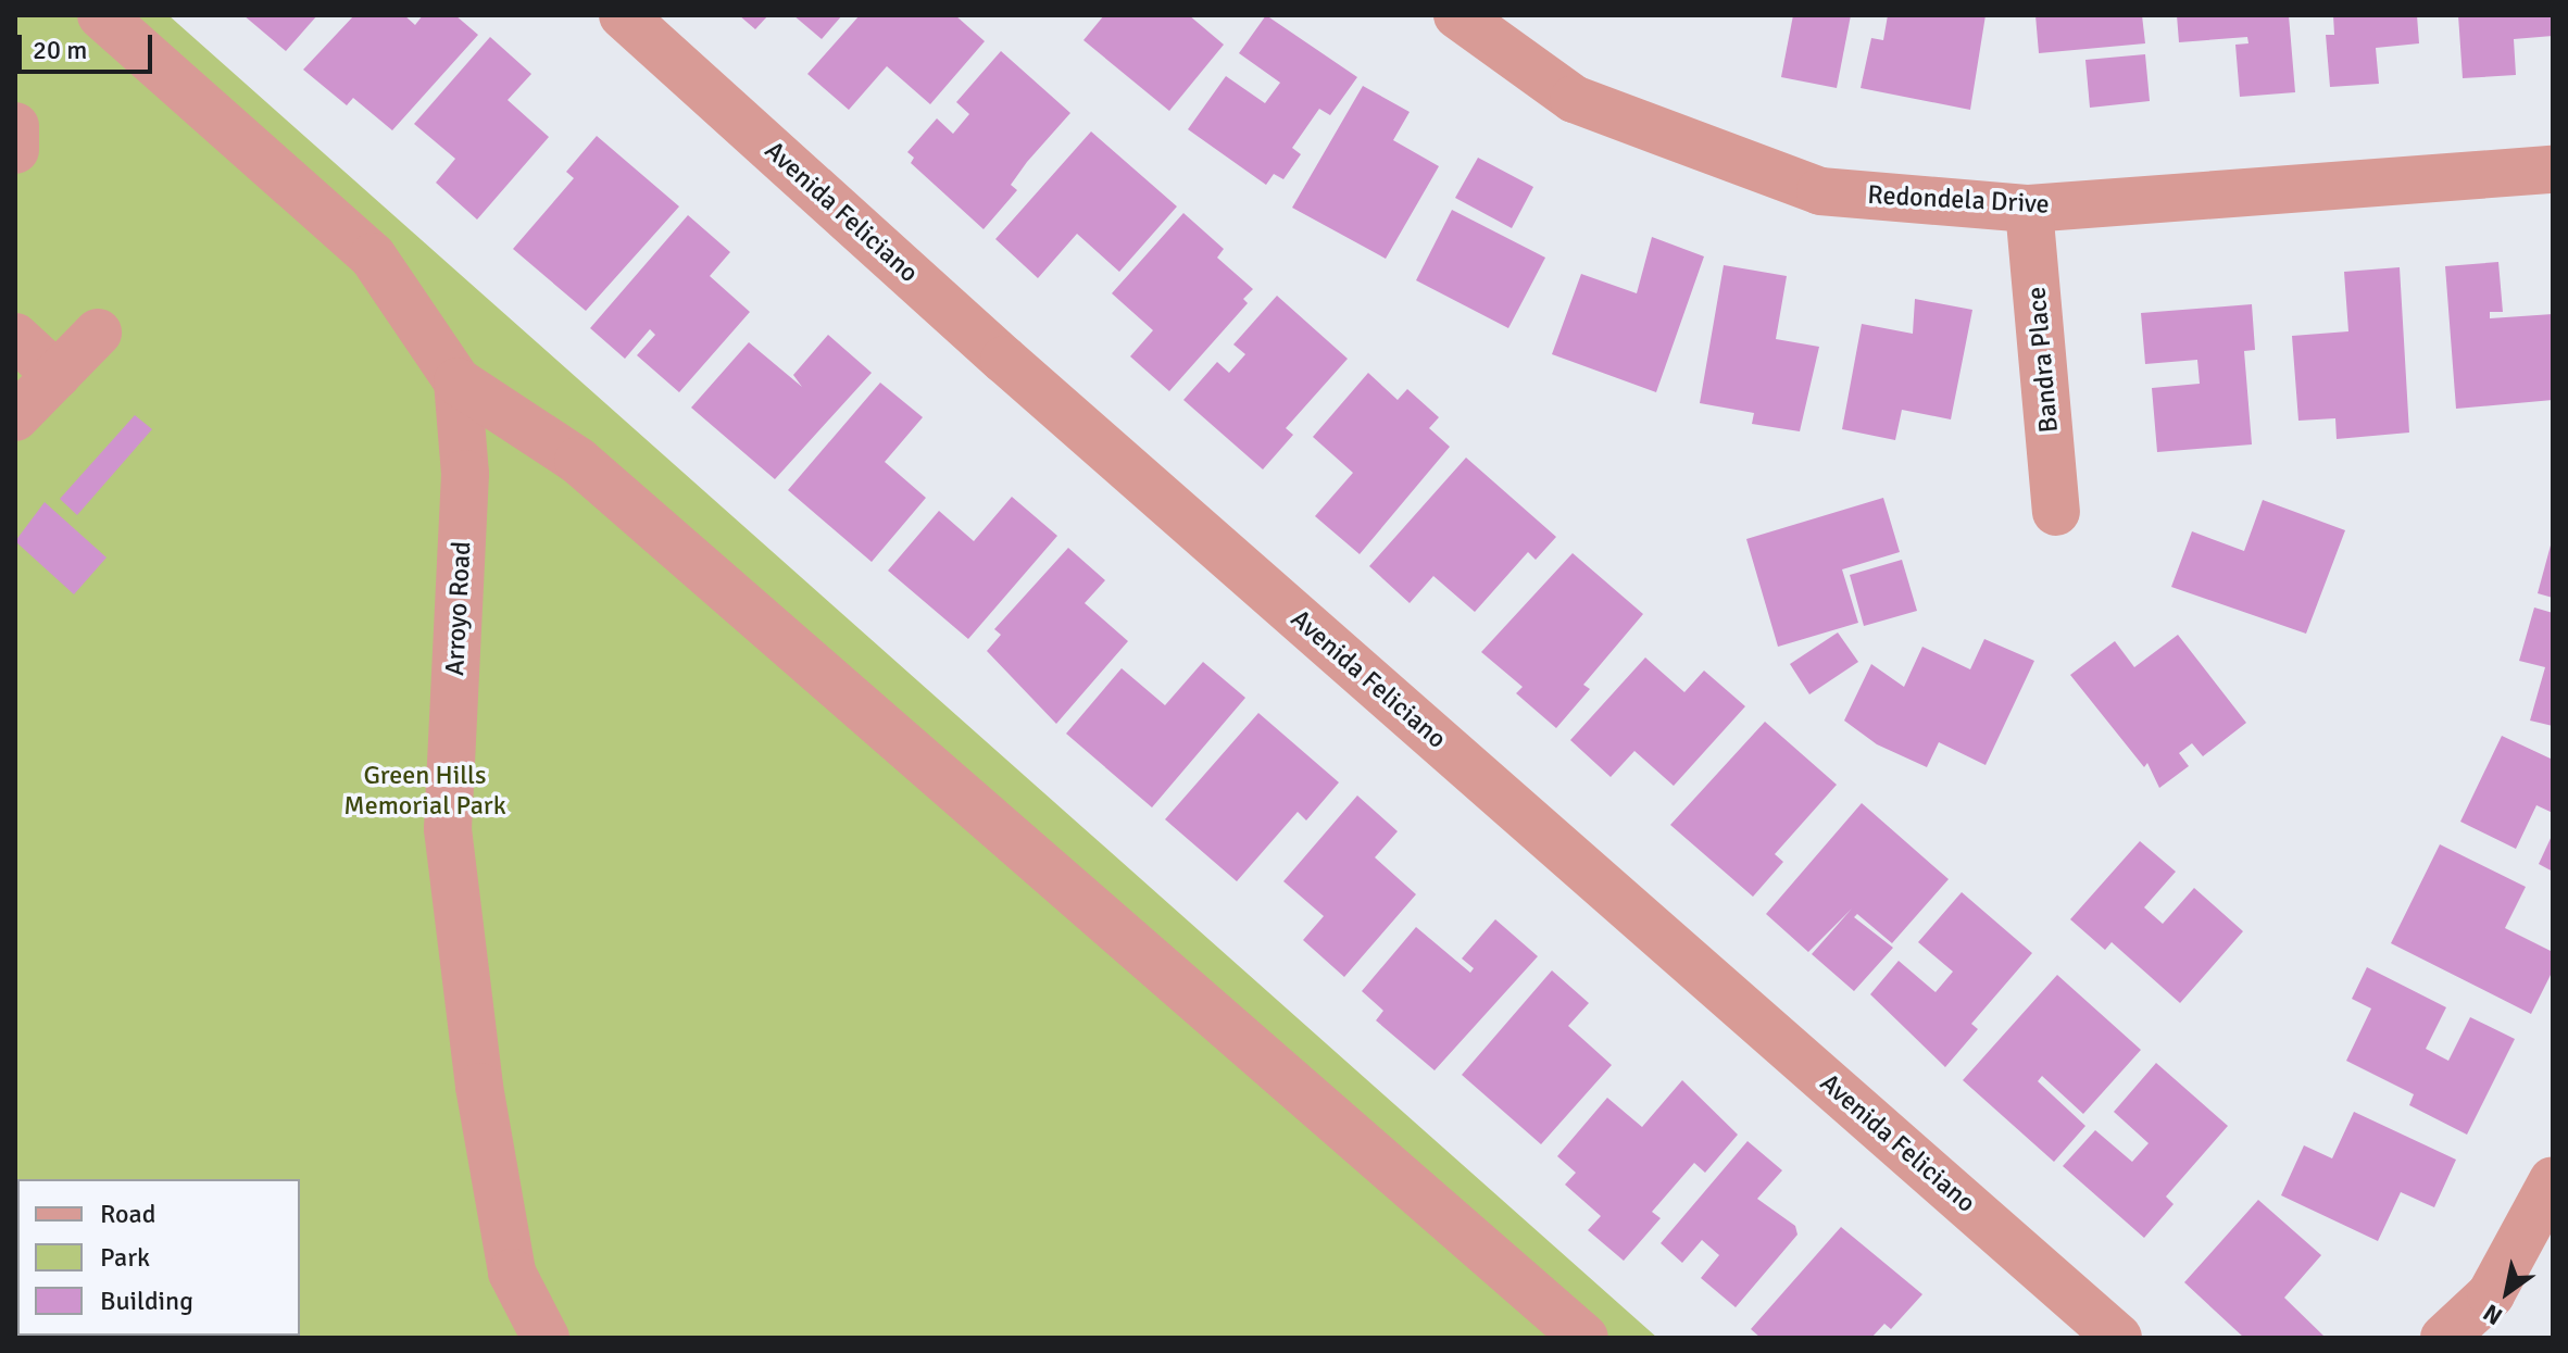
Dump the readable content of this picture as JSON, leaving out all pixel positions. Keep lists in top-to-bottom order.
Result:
{
  "streets": {
    "street": [
      "Redondela Drive",
      "Avenida Feliciano",
      "Bandra Place",
      "Arroyo Road"
    ]
  },
  "crossings": [
    ["Redondela Drive", "Bandra Place"]
  ],
  "parks": ["Green Hills Memorial Park"],
  "legend": ["Road", "Park", "Building"],
  "scale_bar": "20 m",
  "north": "bottom left"
}
